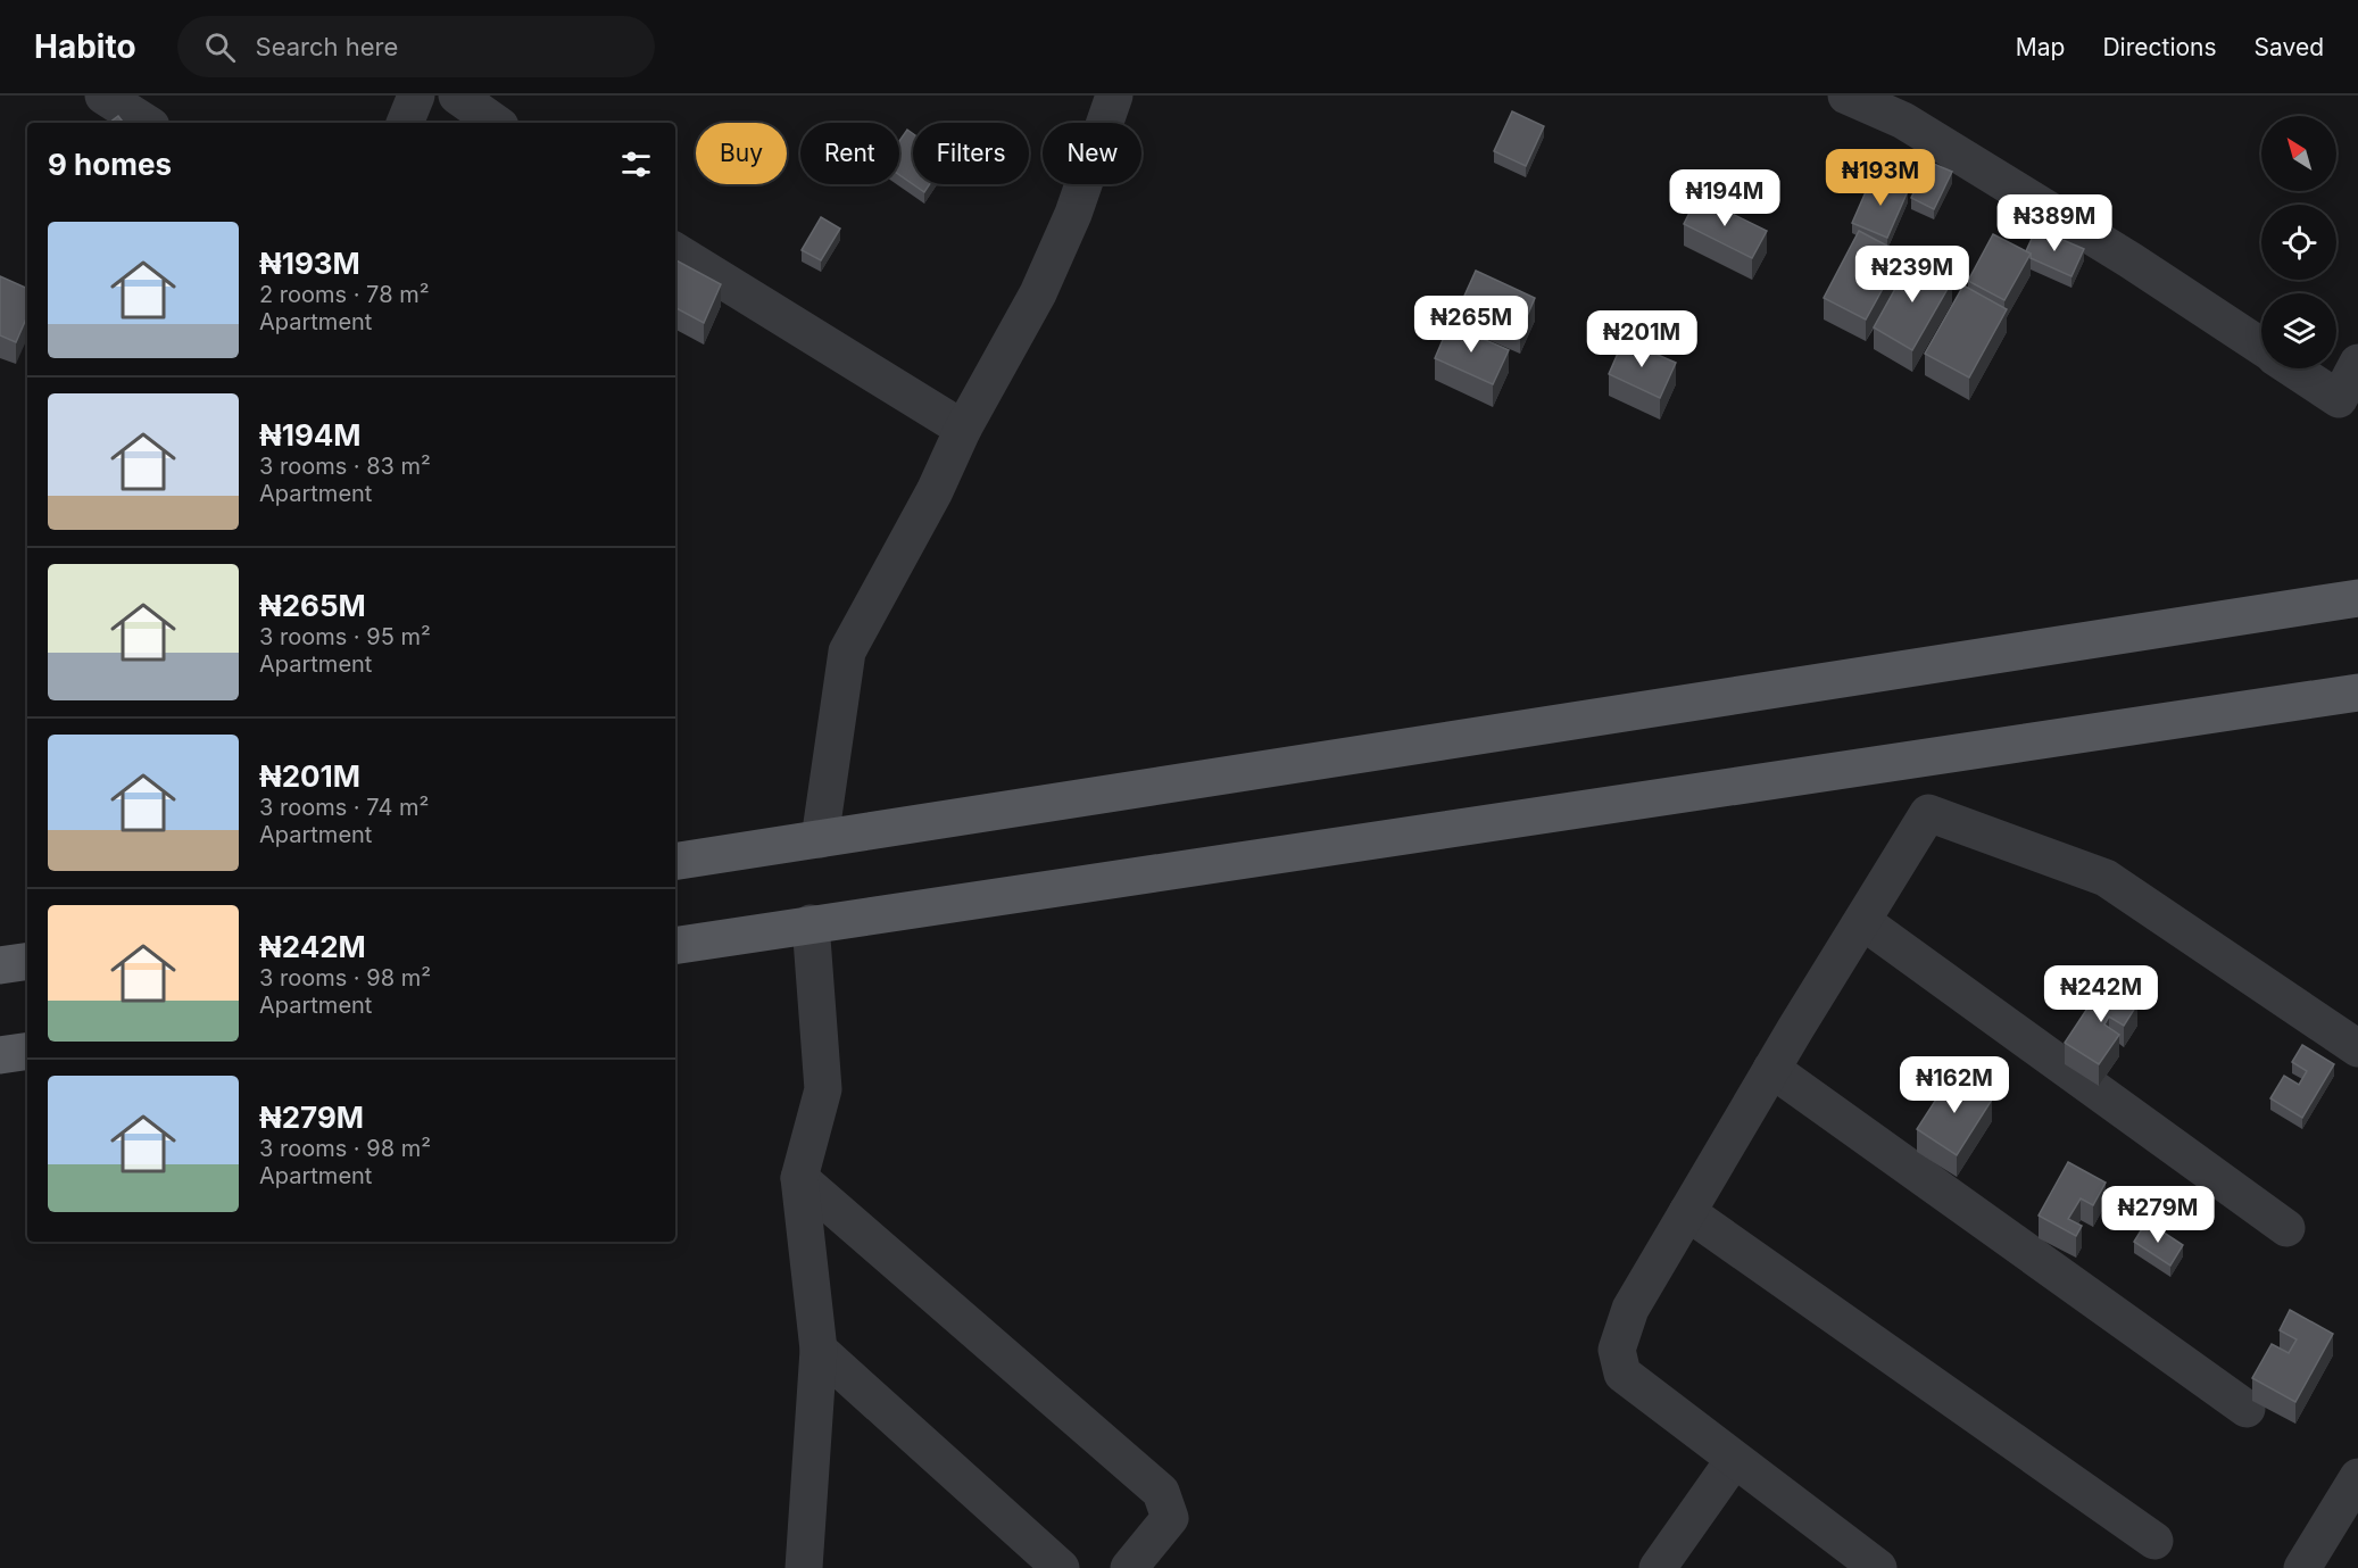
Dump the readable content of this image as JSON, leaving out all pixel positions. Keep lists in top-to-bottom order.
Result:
{
  "north": "top left",
  "page": {
    "header": "Habito",
    "search": "Search here",
    "nav": ["Map", "Directions", "Saved"],
    "chip": [
      "Buy",
      "Rent",
      "Filters",
      "New"
    ],
    "heading": "9 homes",
    "price": [
      "₦193M",
      "₦194M",
      "₦389M",
      "₦239M",
      "₦265M",
      "₦201M",
      "₦242M",
      "₦162M",
      "₦279M"
    ],
    "list": [
      {
        "name": "₦193M",
        "note": "2 rooms · 78 m² · Apartment"
      },
      {
        "name": "₦194M",
        "note": "3 rooms · 83 m² · Apartment"
      },
      {
        "name": "₦265M",
        "note": "3 rooms · 95 m² · Apartment"
      },
      {
        "name": "₦201M",
        "note": "3 rooms · 74 m² · Apartment"
      },
      {
        "name": "₦242M",
        "note": "3 rooms · 98 m² · Apartment"
      },
      {
        "name": "₦279M",
        "note": "3 rooms · 98 m² · Apartment"
      }
    ]
  }
}
